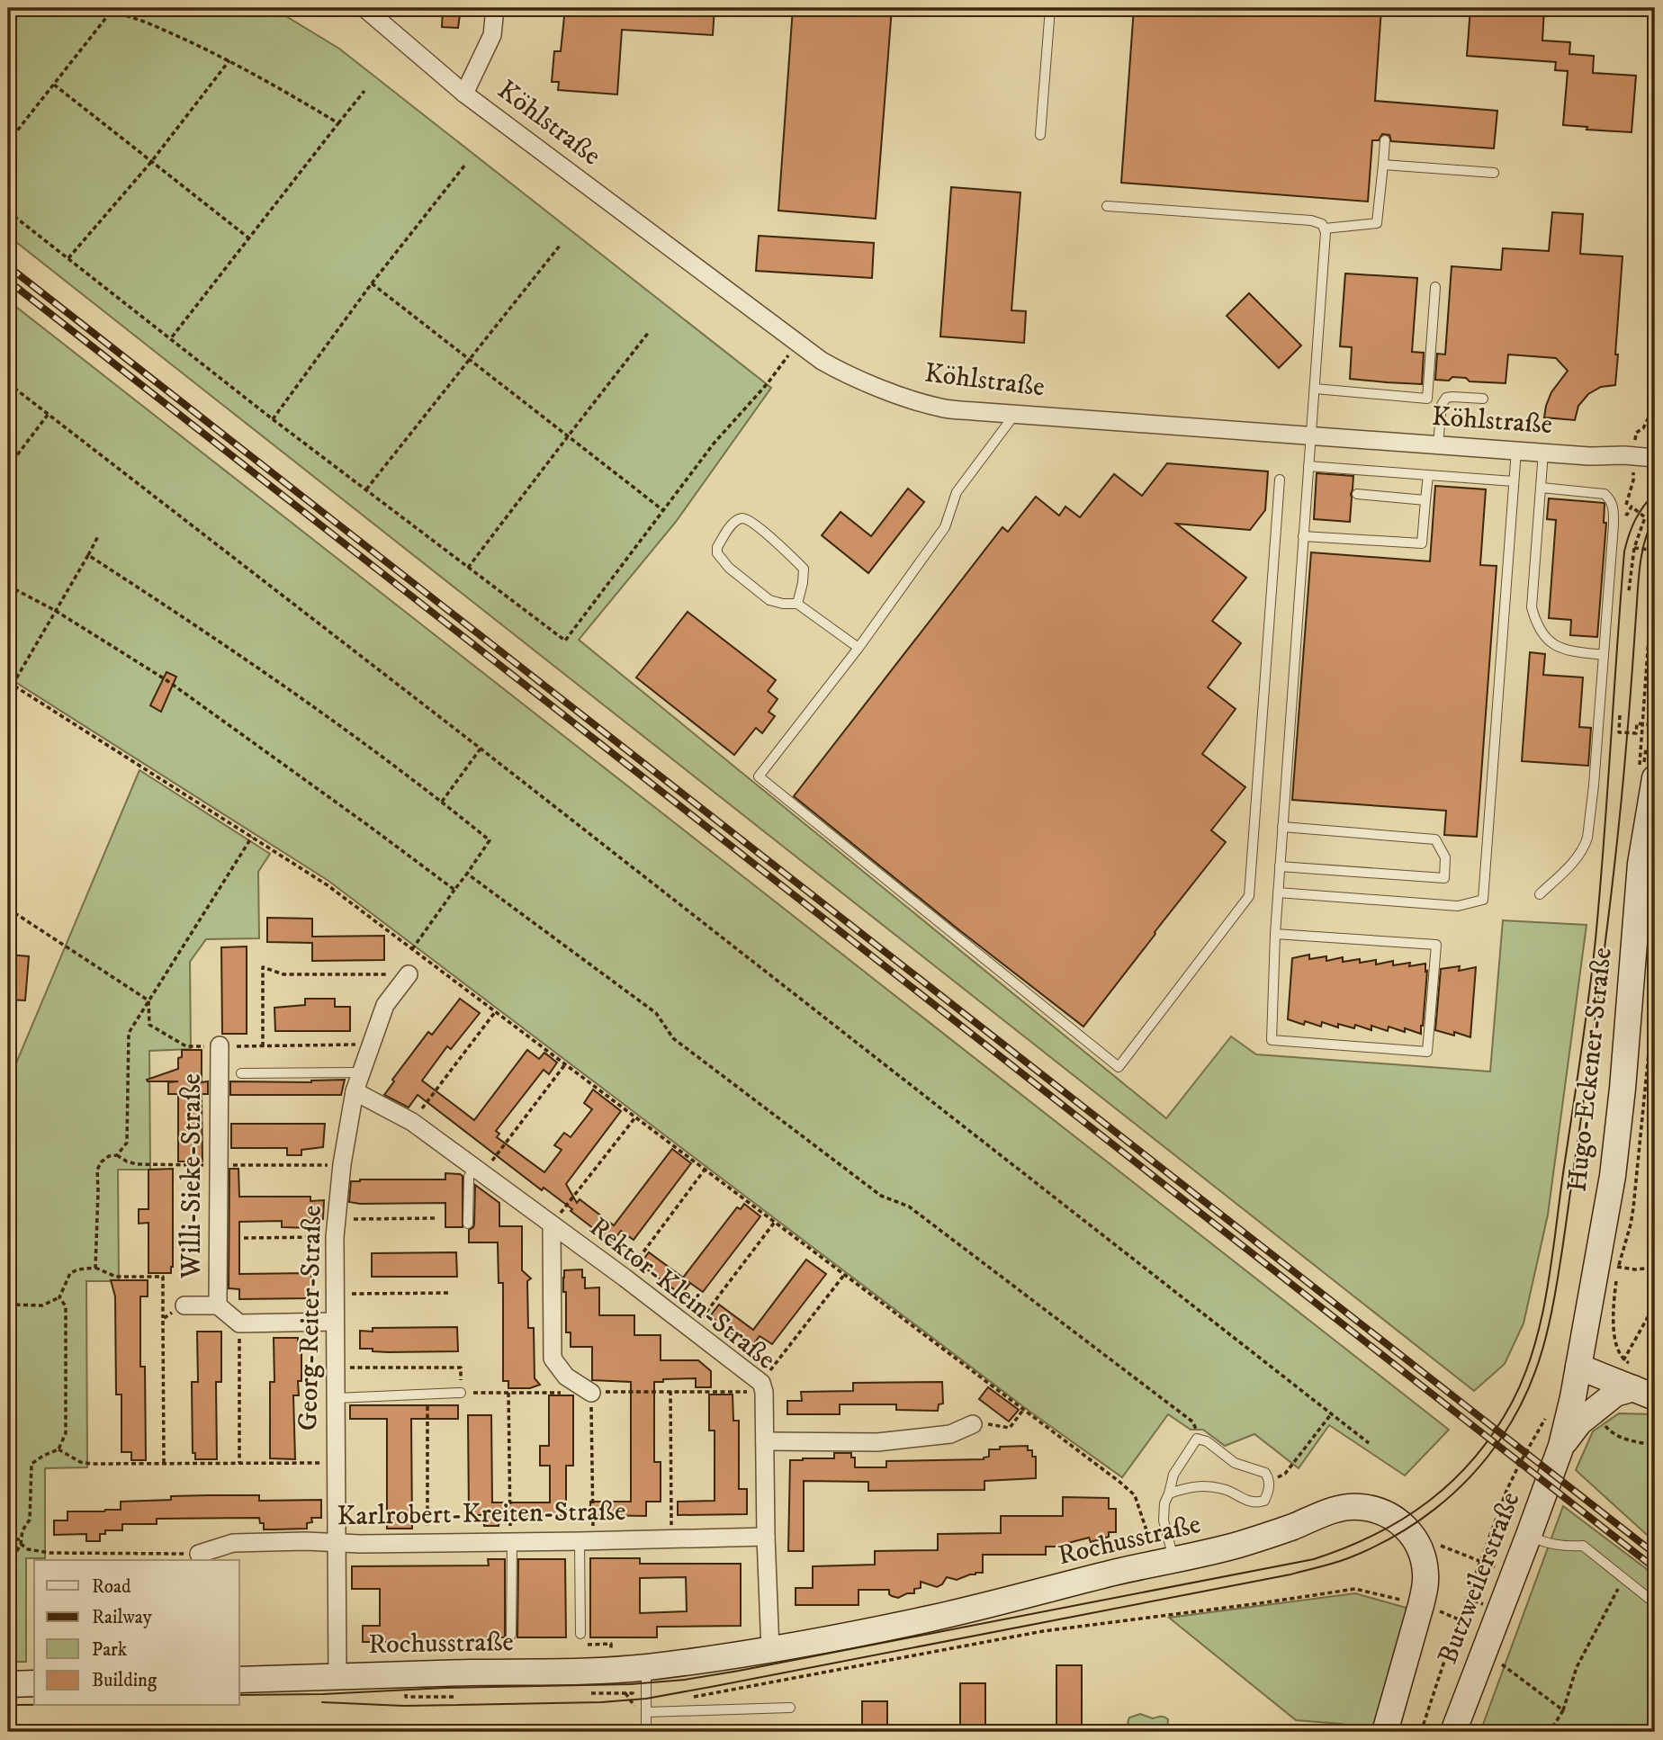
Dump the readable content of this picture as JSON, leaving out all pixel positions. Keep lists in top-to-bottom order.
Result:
{
  "streets": {
    "street": [
      "Köhlstraße",
      "Hugo-Eckener-Straße",
      "Willi-Sieke-Straße",
      "Rektor-Klein-Straße",
      "Georg-Reiter-Straße",
      "Karlrobert-Kreiten-Straße",
      "Rochusstraße",
      "Butzweilerstraße"
    ]
  },
  "crossings": [
    ["Hugo-Eckener-Straße", "Butzweilerstraße"],
    ["Rektor-Klein-Straße", "Georg-Reiter-Straße"],
    ["Rektor-Klein-Straße", "Karlrobert-Kreiten-Straße"],
    ["Rektor-Klein-Straße", "Rochusstraße"],
    ["Georg-Reiter-Straße", "Karlrobert-Kreiten-Straße"],
    ["Georg-Reiter-Straße", "Rochusstraße"]
  ],
  "legend": [
    "Road",
    "Railway",
    "Park",
    "Building"
  ]
}
